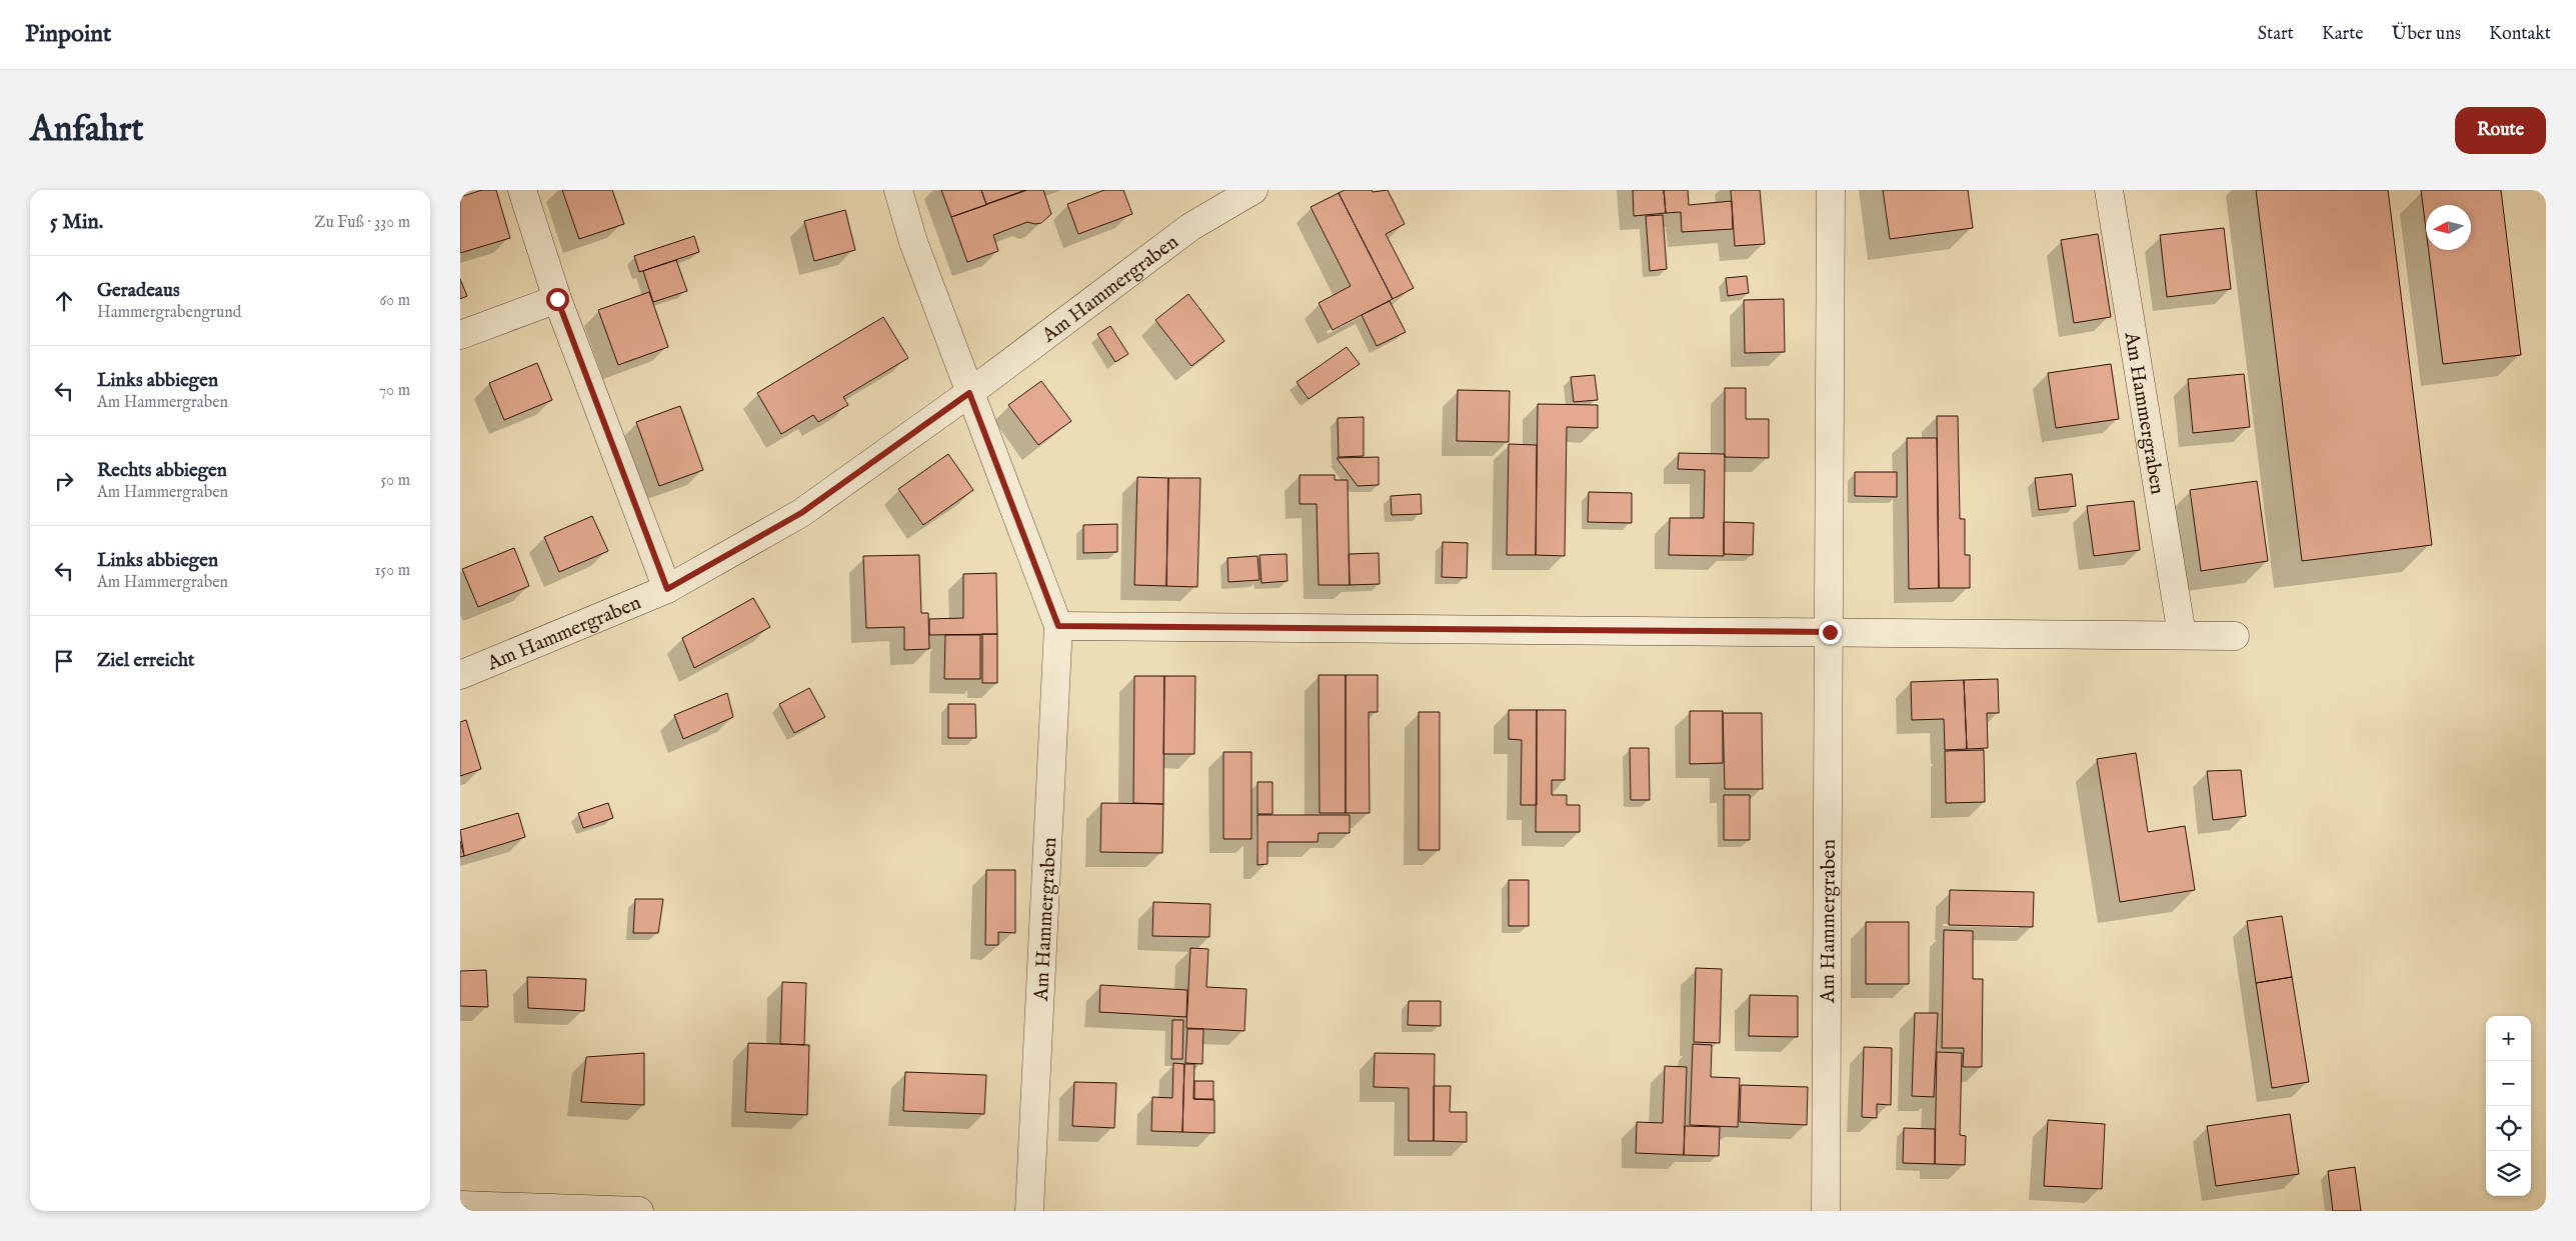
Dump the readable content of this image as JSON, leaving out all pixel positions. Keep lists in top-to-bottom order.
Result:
{
  "streets": {
    "street": ["Am Hammergraben"]
  },
  "north": "left",
  "page": {
    "header": "Pinpoint",
    "nav": [
      "Start",
      "Karte",
      "Über uns",
      "Kontakt"
    ],
    "buttons": "Route",
    "title": "Anfahrt",
    "heading": ["5 Min.", "Zu Fuß · 330 m"],
    "list": [
      ["Geradeaus", "Hammergrabengrund", "60 m"],
      ["Links abbiegen", "Am Hammergraben", "70 m"],
      ["Rechts abbiegen", "Am Hammergraben", "50 m"],
      ["Links abbiegen", "Am Hammergraben", "150 m"],
      "Ziel erreicht"
    ],
    "map_buttons": ["+", "−"]
  }
}
